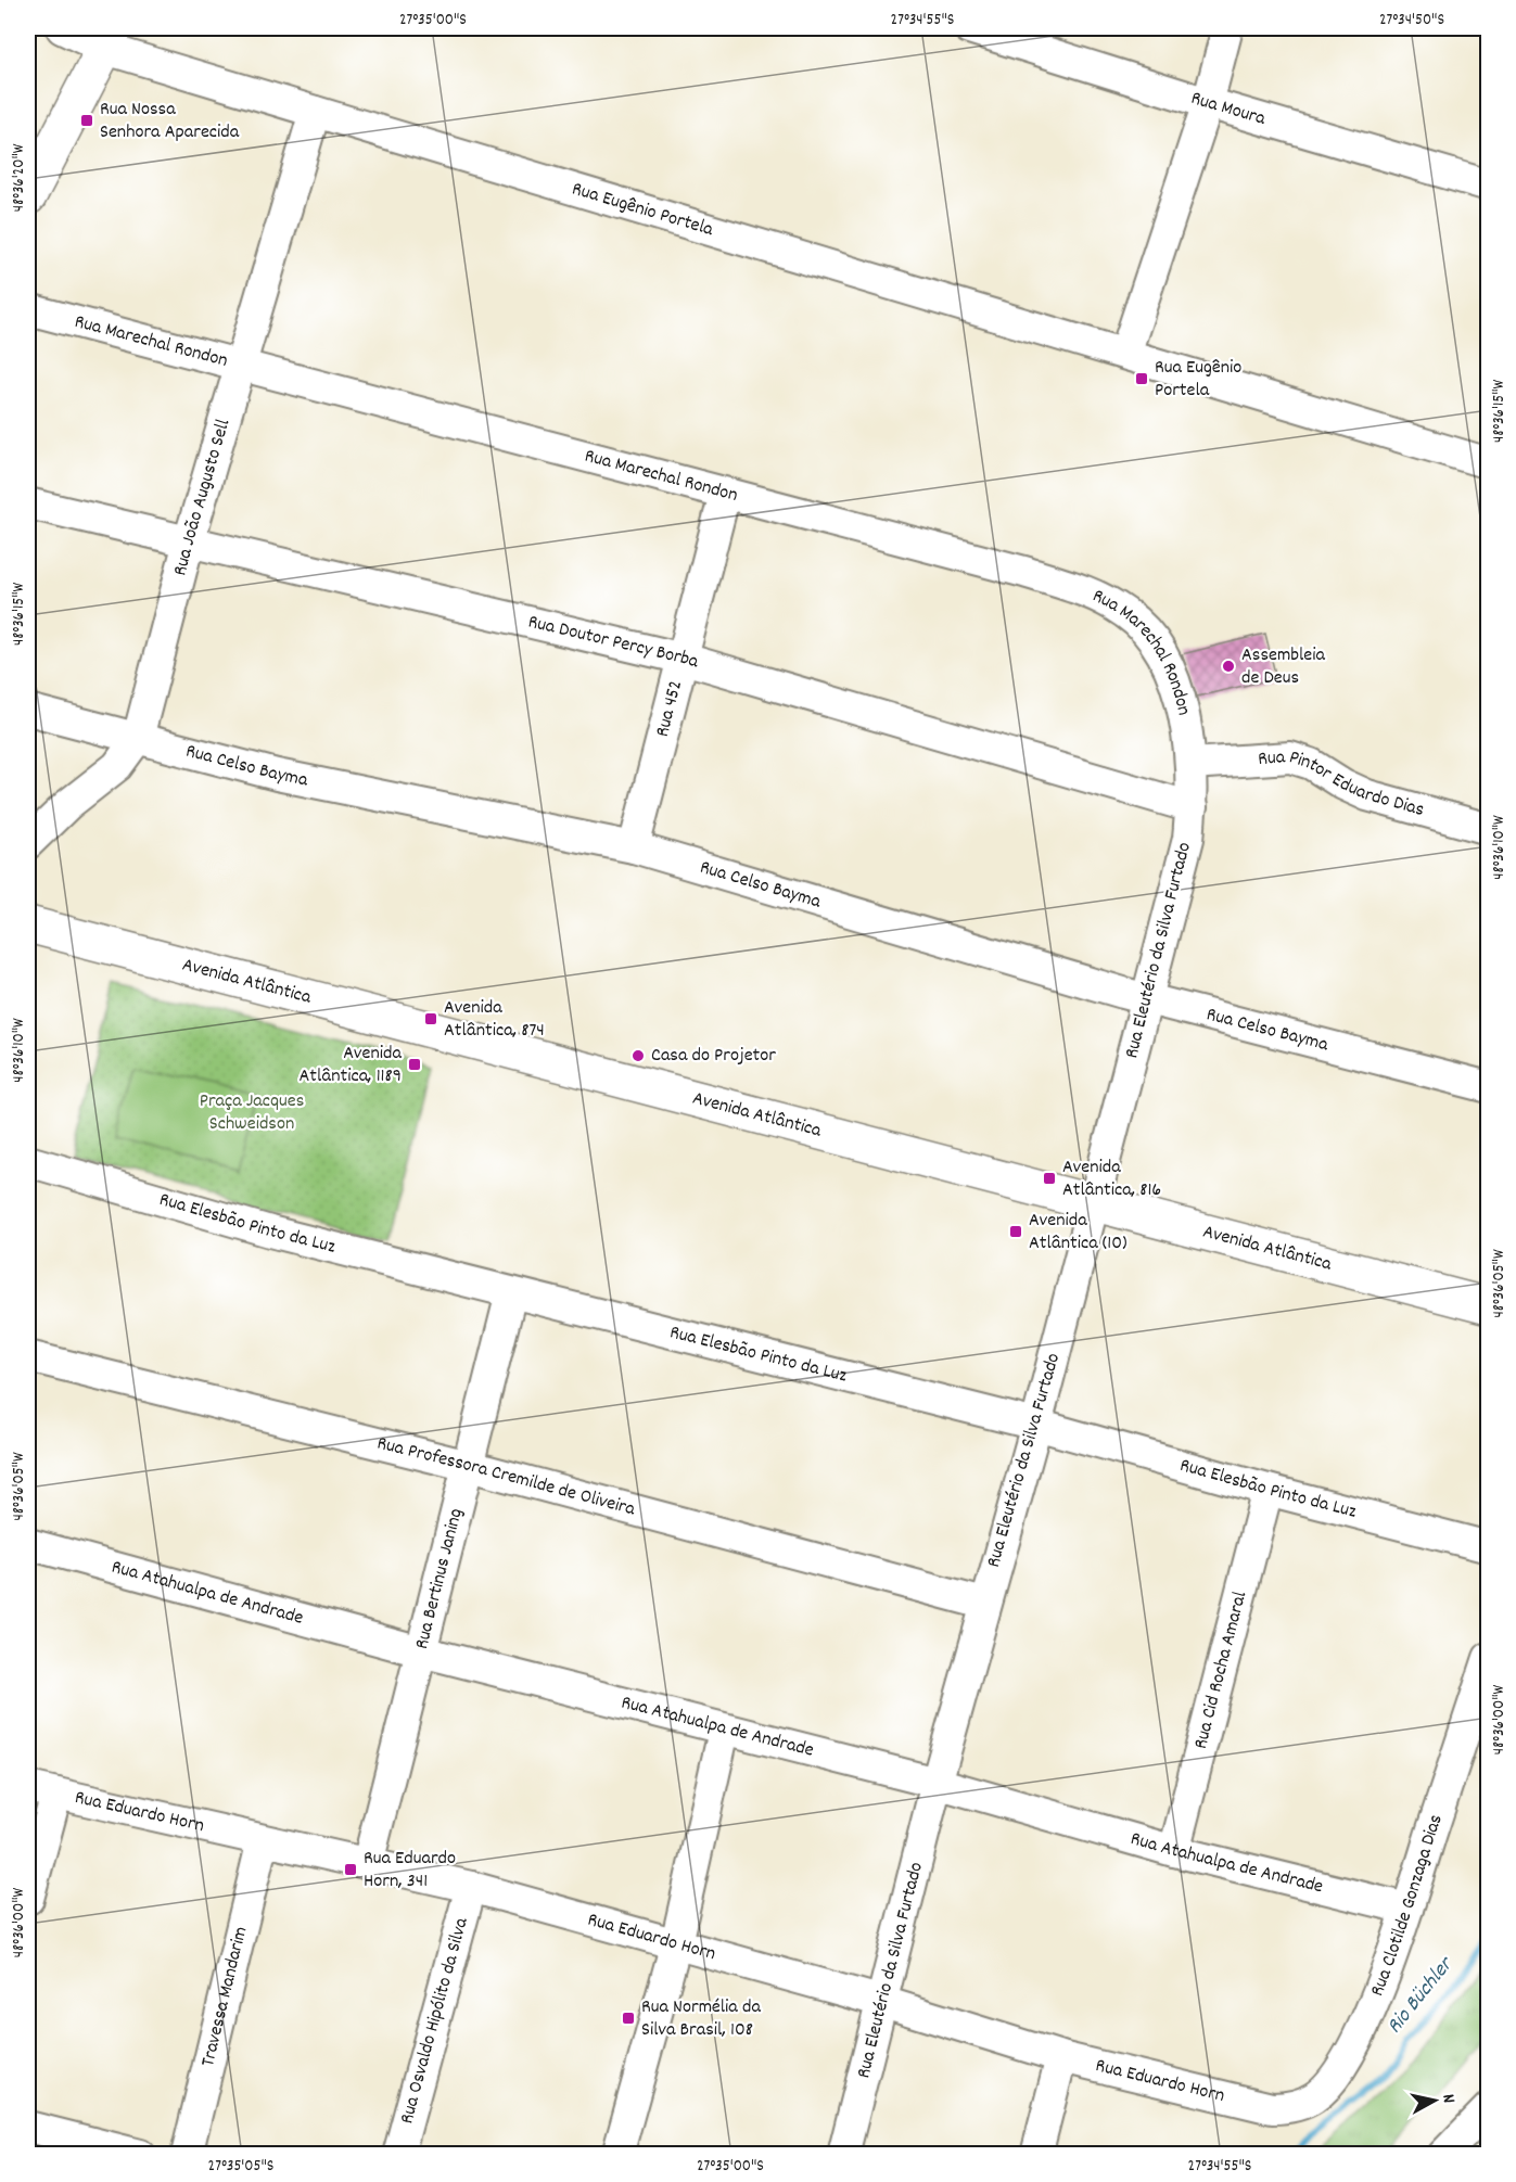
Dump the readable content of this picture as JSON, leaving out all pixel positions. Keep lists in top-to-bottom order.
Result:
{
  "streets": {
    "main road": ["Avenida Atlântica"],
    "street": [
      "Rua Moura",
      "Rua Eugênio Portela",
      "Rua Marechal Rondon",
      "Rua João Augusto Sell",
      "Rua Doutor Percy Borba",
      "Rua 452",
      "Rua Celso Bayma",
      "Rua Pintor Eduardo Dias",
      "Rua Eleutério da Silva Furtado",
      "Rua Elesbão Pinto da Luz",
      "Rua Professora Cremilde de Oliveira",
      "Rua Bertinus Janing",
      "Rua Atahualpa de Andrade",
      "Rua Cid Rocha Amaral",
      "Rua Eduardo Horn",
      "Rua Clotilde Gonzaga Dias",
      "Travessa Mandarim",
      "Rua Osvaldo Hipólito da Silva"
    ]
  },
  "crossings": [
    ["Rua Eugênio Portela", "Rua João Augusto Sell"],
    ["Rua Marechal Rondon", "Rua João Augusto Sell"],
    ["Rua Marechal Rondon", "Rua 452"],
    ["Rua Marechal Rondon", "Rua Pintor Eduardo Dias"],
    ["Rua Marechal Rondon", "Rua Eleutério da Silva Furtado"],
    ["Rua João Augusto Sell", "Rua Doutor Percy Borba"],
    ["Rua João Augusto Sell", "Rua Celso Bayma"],
    ["Rua Doutor Percy Borba", "Rua 452"],
    ["Rua Doutor Percy Borba", "Rua Eleutério da Silva Furtado"],
    ["Rua 452", "Rua Celso Bayma"],
    ["Rua Celso Bayma", "Rua Eleutério da Silva Furtado"],
    ["Rua Pintor Eduardo Dias", "Rua Eleutério da Silva Furtado"],
    ["Rua Eleutério da Silva Furtado", "Avenida Atlântica"],
    ["Rua Eleutério da Silva Furtado", "Rua Elesbão Pinto da Luz"],
    ["Rua Eleutério da Silva Furtado", "Rua Professora Cremilde de Oliveira"],
    ["Rua Eleutério da Silva Furtado", "Rua Atahualpa de Andrade"],
    ["Rua Eleutério da Silva Furtado", "Rua Eduardo Horn"],
    ["Rua Elesbão Pinto da Luz", "Rua Bertinus Janing"],
    ["Rua Elesbão Pinto da Luz", "Rua Cid Rocha Amaral"],
    ["Rua Professora Cremilde de Oliveira", "Rua Bertinus Janing"],
    ["Rua Bertinus Janing", "Rua Atahualpa de Andrade"],
    ["Rua Bertinus Janing", "Rua Eduardo Horn"],
    ["Rua Atahualpa de Andrade", "Rua Cid Rocha Amaral"],
    ["Rua Atahualpa de Andrade", "Rua Clotilde Gonzaga Dias"],
    ["Rua Eduardo Horn", "Rua Clotilde Gonzaga Dias"],
    ["Rua Eduardo Horn", "Travessa Mandarim"],
    ["Rua Eduardo Horn", "Rua Osvaldo Hipólito da Silva"]
  ],
  "water": ["Rio Büchler"],
  "parks": ["Praça Jacques Schweidson"],
  "places": {
    "transit": [
      "Rua Nossa Senhora Aparecida",
      "Rua Eugênio Portela",
      "Avenida Atlântica, 874",
      "Avenida Atlântica, 1189",
      "Avenida Atlântica, 816",
      "Avenida Atlântica (10)",
      "Rua Eduardo Horn, 341",
      "Rua Normélia da Silva Brasil, 108"
    ],
    "other": ["Assembleia de Deus", "Casa do Projetor"]
  },
  "north": "right",
  "coordinates": [
    "27°35'00\"S",
    "27°34'55\"S",
    "27°34'50\"S",
    "48°36'20\"W",
    "48°36'15\"W",
    "48°36'10\"W",
    "48°36'05\"W",
    "48°36'00\"W",
    "27°35'05\"S"
  ]
}
